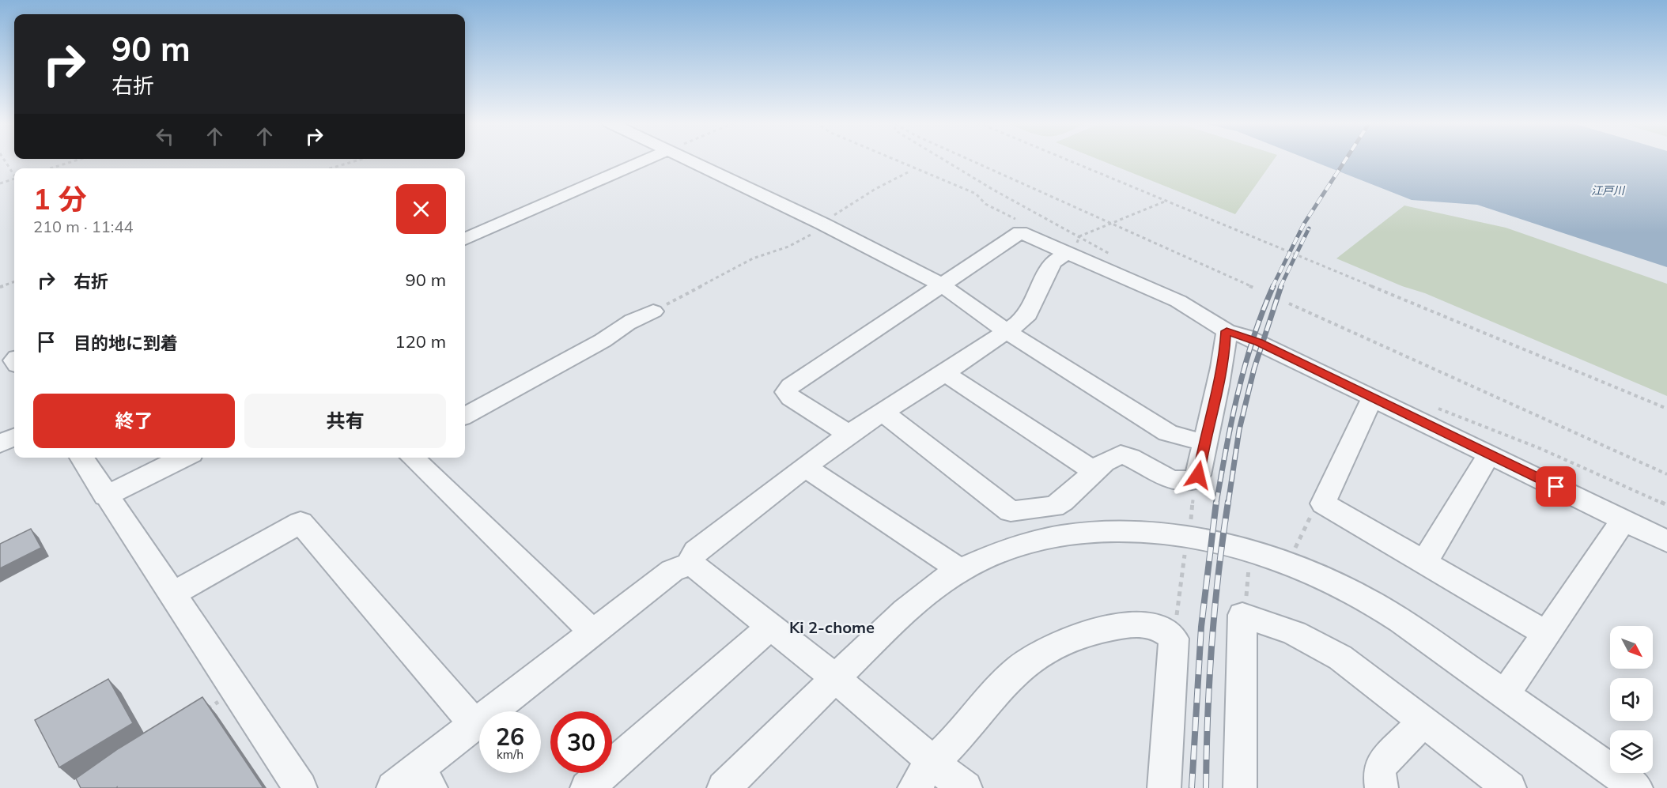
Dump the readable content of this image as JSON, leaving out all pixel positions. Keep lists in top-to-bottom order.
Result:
{
  "districts": ["Ki 2-chome"],
  "water": ["江戸川"],
  "north": "bottom right",
  "page": {
    "turn": ["90 m", "右折"],
    "heading": ["1 分", "210 m · 11:44"],
    "list": [
      {
        "name": "右折",
        "value": "90 m"
      },
      {
        "name": "目的地に到着",
        "value": "120 m"
      }
    ],
    "buttons": ["終了", "共有"],
    "speed": "26 km/h",
    "limit": "30"
  }
}
